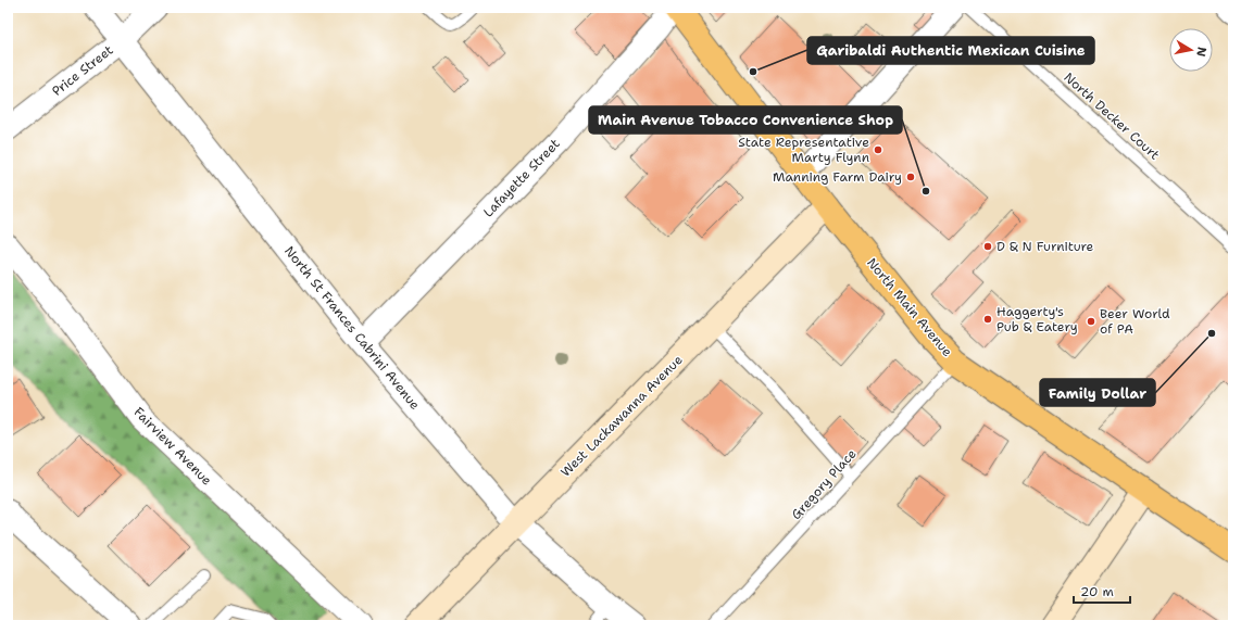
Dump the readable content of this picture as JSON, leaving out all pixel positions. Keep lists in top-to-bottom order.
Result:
{
  "streets": {
    "main road": ["North Main Avenue", "West Lackawanna Avenue"],
    "street": [
      "Price Street",
      "Lafayette Street",
      "North St Frances Cabrini Avenue",
      "Fairview Avenue"
    ],
    "lane": ["North Decker Court", "Gregory Place"]
  },
  "crossings": [
    ["Price Street", "North St Frances Cabrini Avenue"],
    ["Lafayette Street", "North Main Avenue"],
    ["Lafayette Street", "North St Frances Cabrini Avenue"],
    ["North Main Avenue", "West Lackawanna Avenue"],
    ["North Main Avenue", "Gregory Place"],
    ["North St Frances Cabrini Avenue", "West Lackawanna Avenue"]
  ],
  "places": [
    "Garibaldi Authentic Mexican Cuisine",
    "State Representative Marty Flynn",
    "Manning Farm Dairy",
    "Main Avenue Tobacco Convenience Shop",
    "D & N Furniture",
    "Haggerty's Pub & Eatery",
    "Beer World of PA",
    "Family Dollar"
  ],
  "scale_bar": "20 m",
  "north": "right"
}
